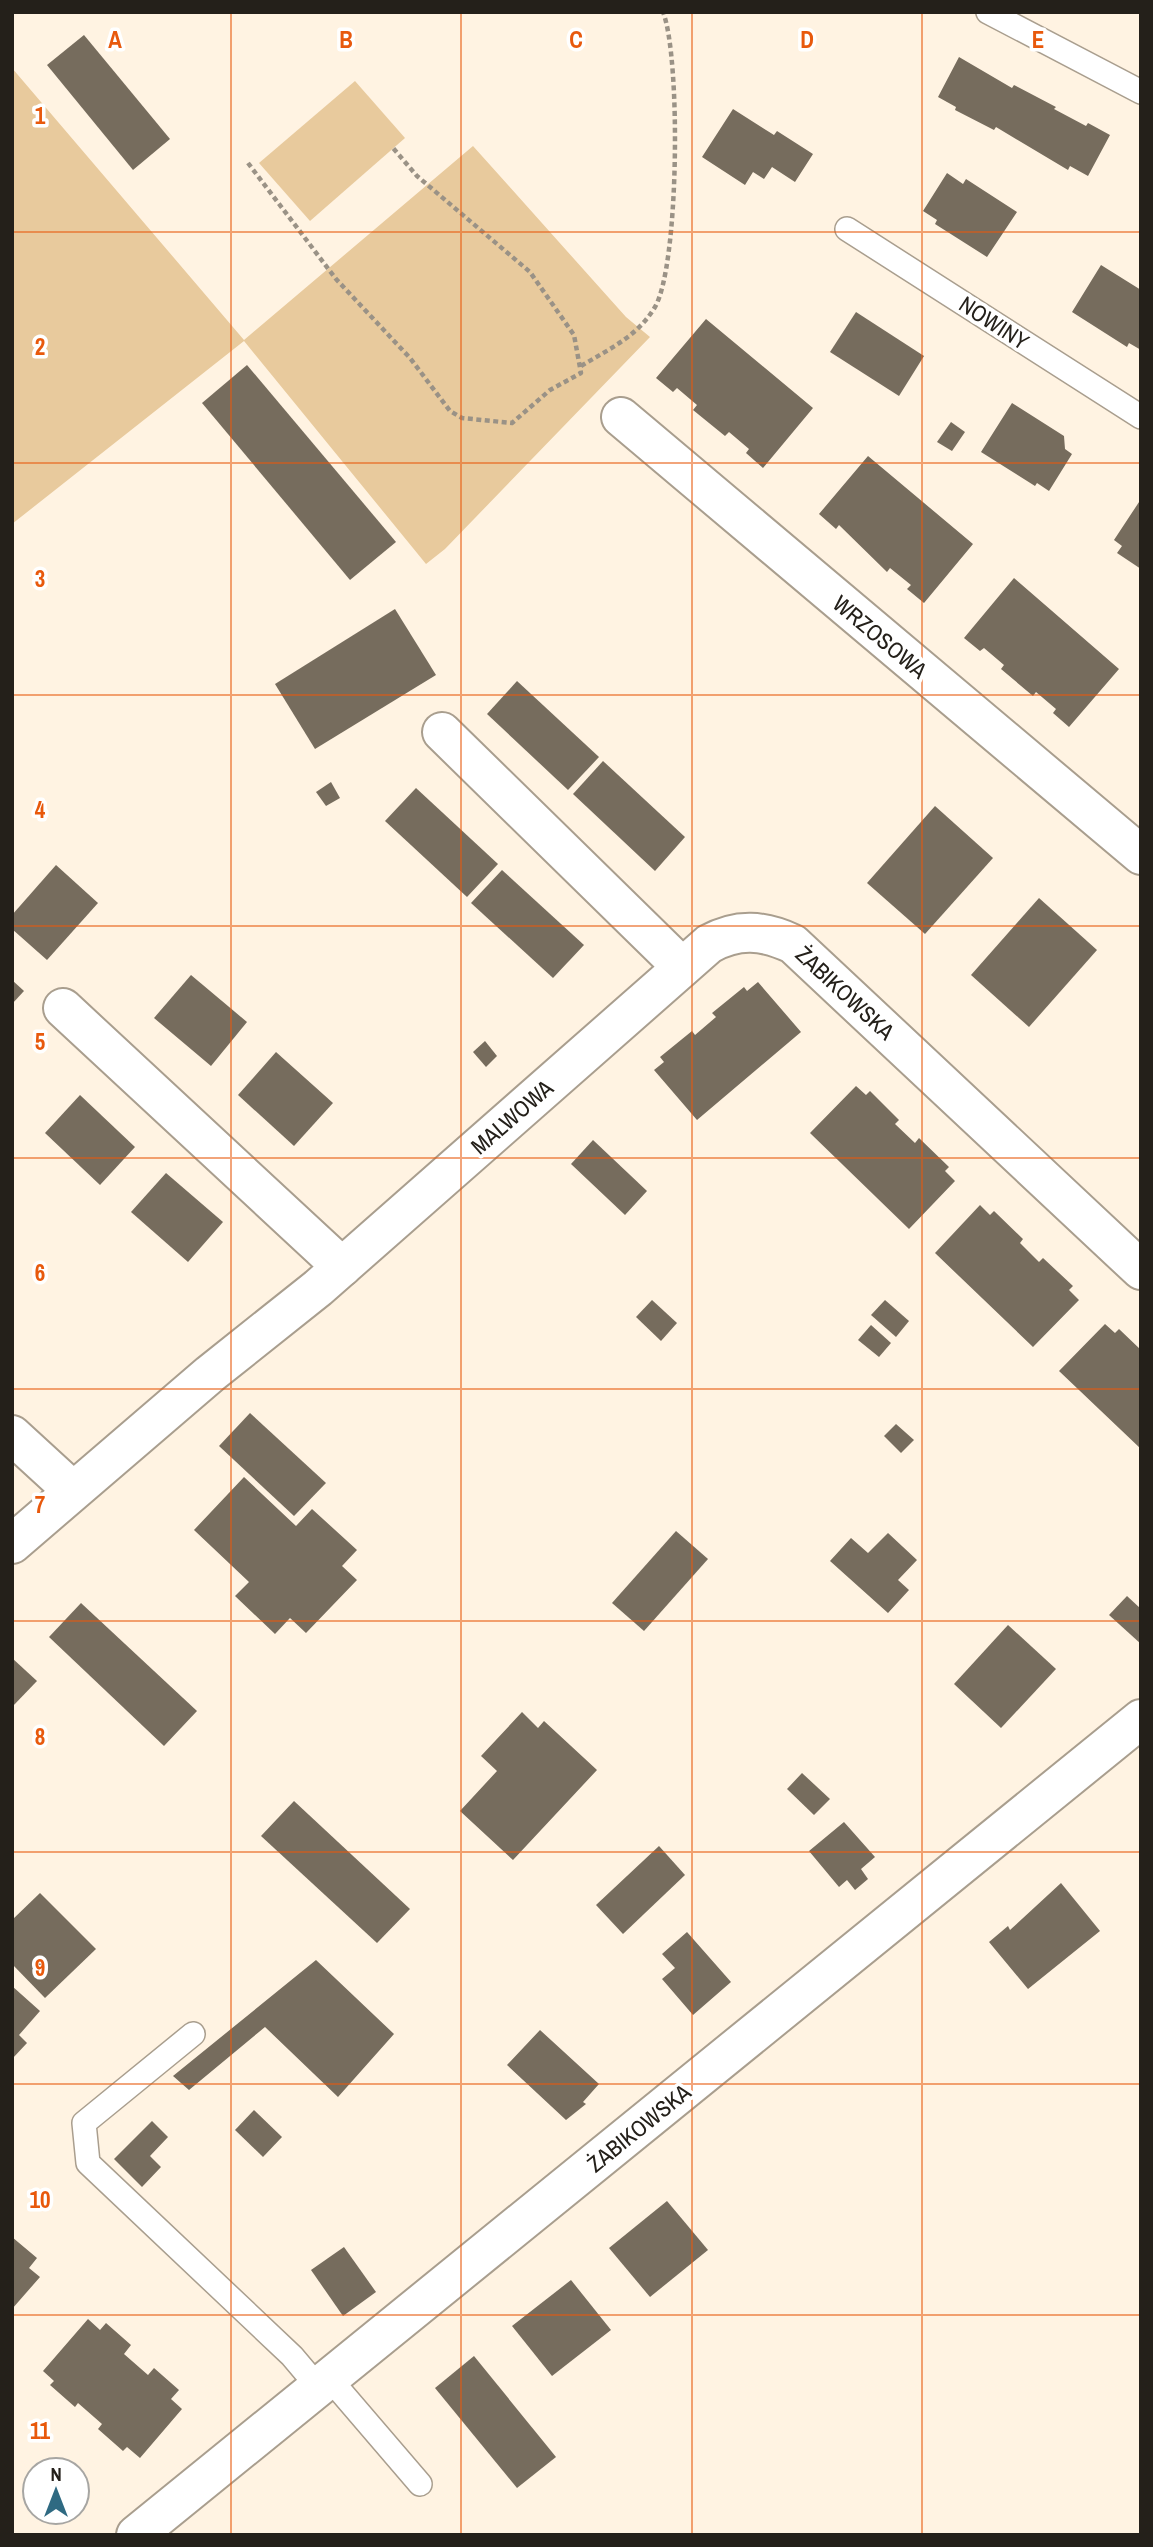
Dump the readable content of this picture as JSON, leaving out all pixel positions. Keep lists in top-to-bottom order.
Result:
{
  "streets": {
    "street": ["WRZOSOWA", "ŻABIKOWSKA", "MALWOWA"],
    "lane": ["NOWINY"]
  },
  "crossings": [
    ["ŻABIKOWSKA", "MALWOWA"]
  ],
  "north": "top",
  "grid": {
    "columns": [
      "A",
      "B",
      "C",
      "D",
      "E"
    ],
    "rows": [
      "1",
      "2",
      "3",
      "4",
      "5",
      "6",
      "7",
      "8",
      "9",
      "10",
      "11"
    ]
  }
}
